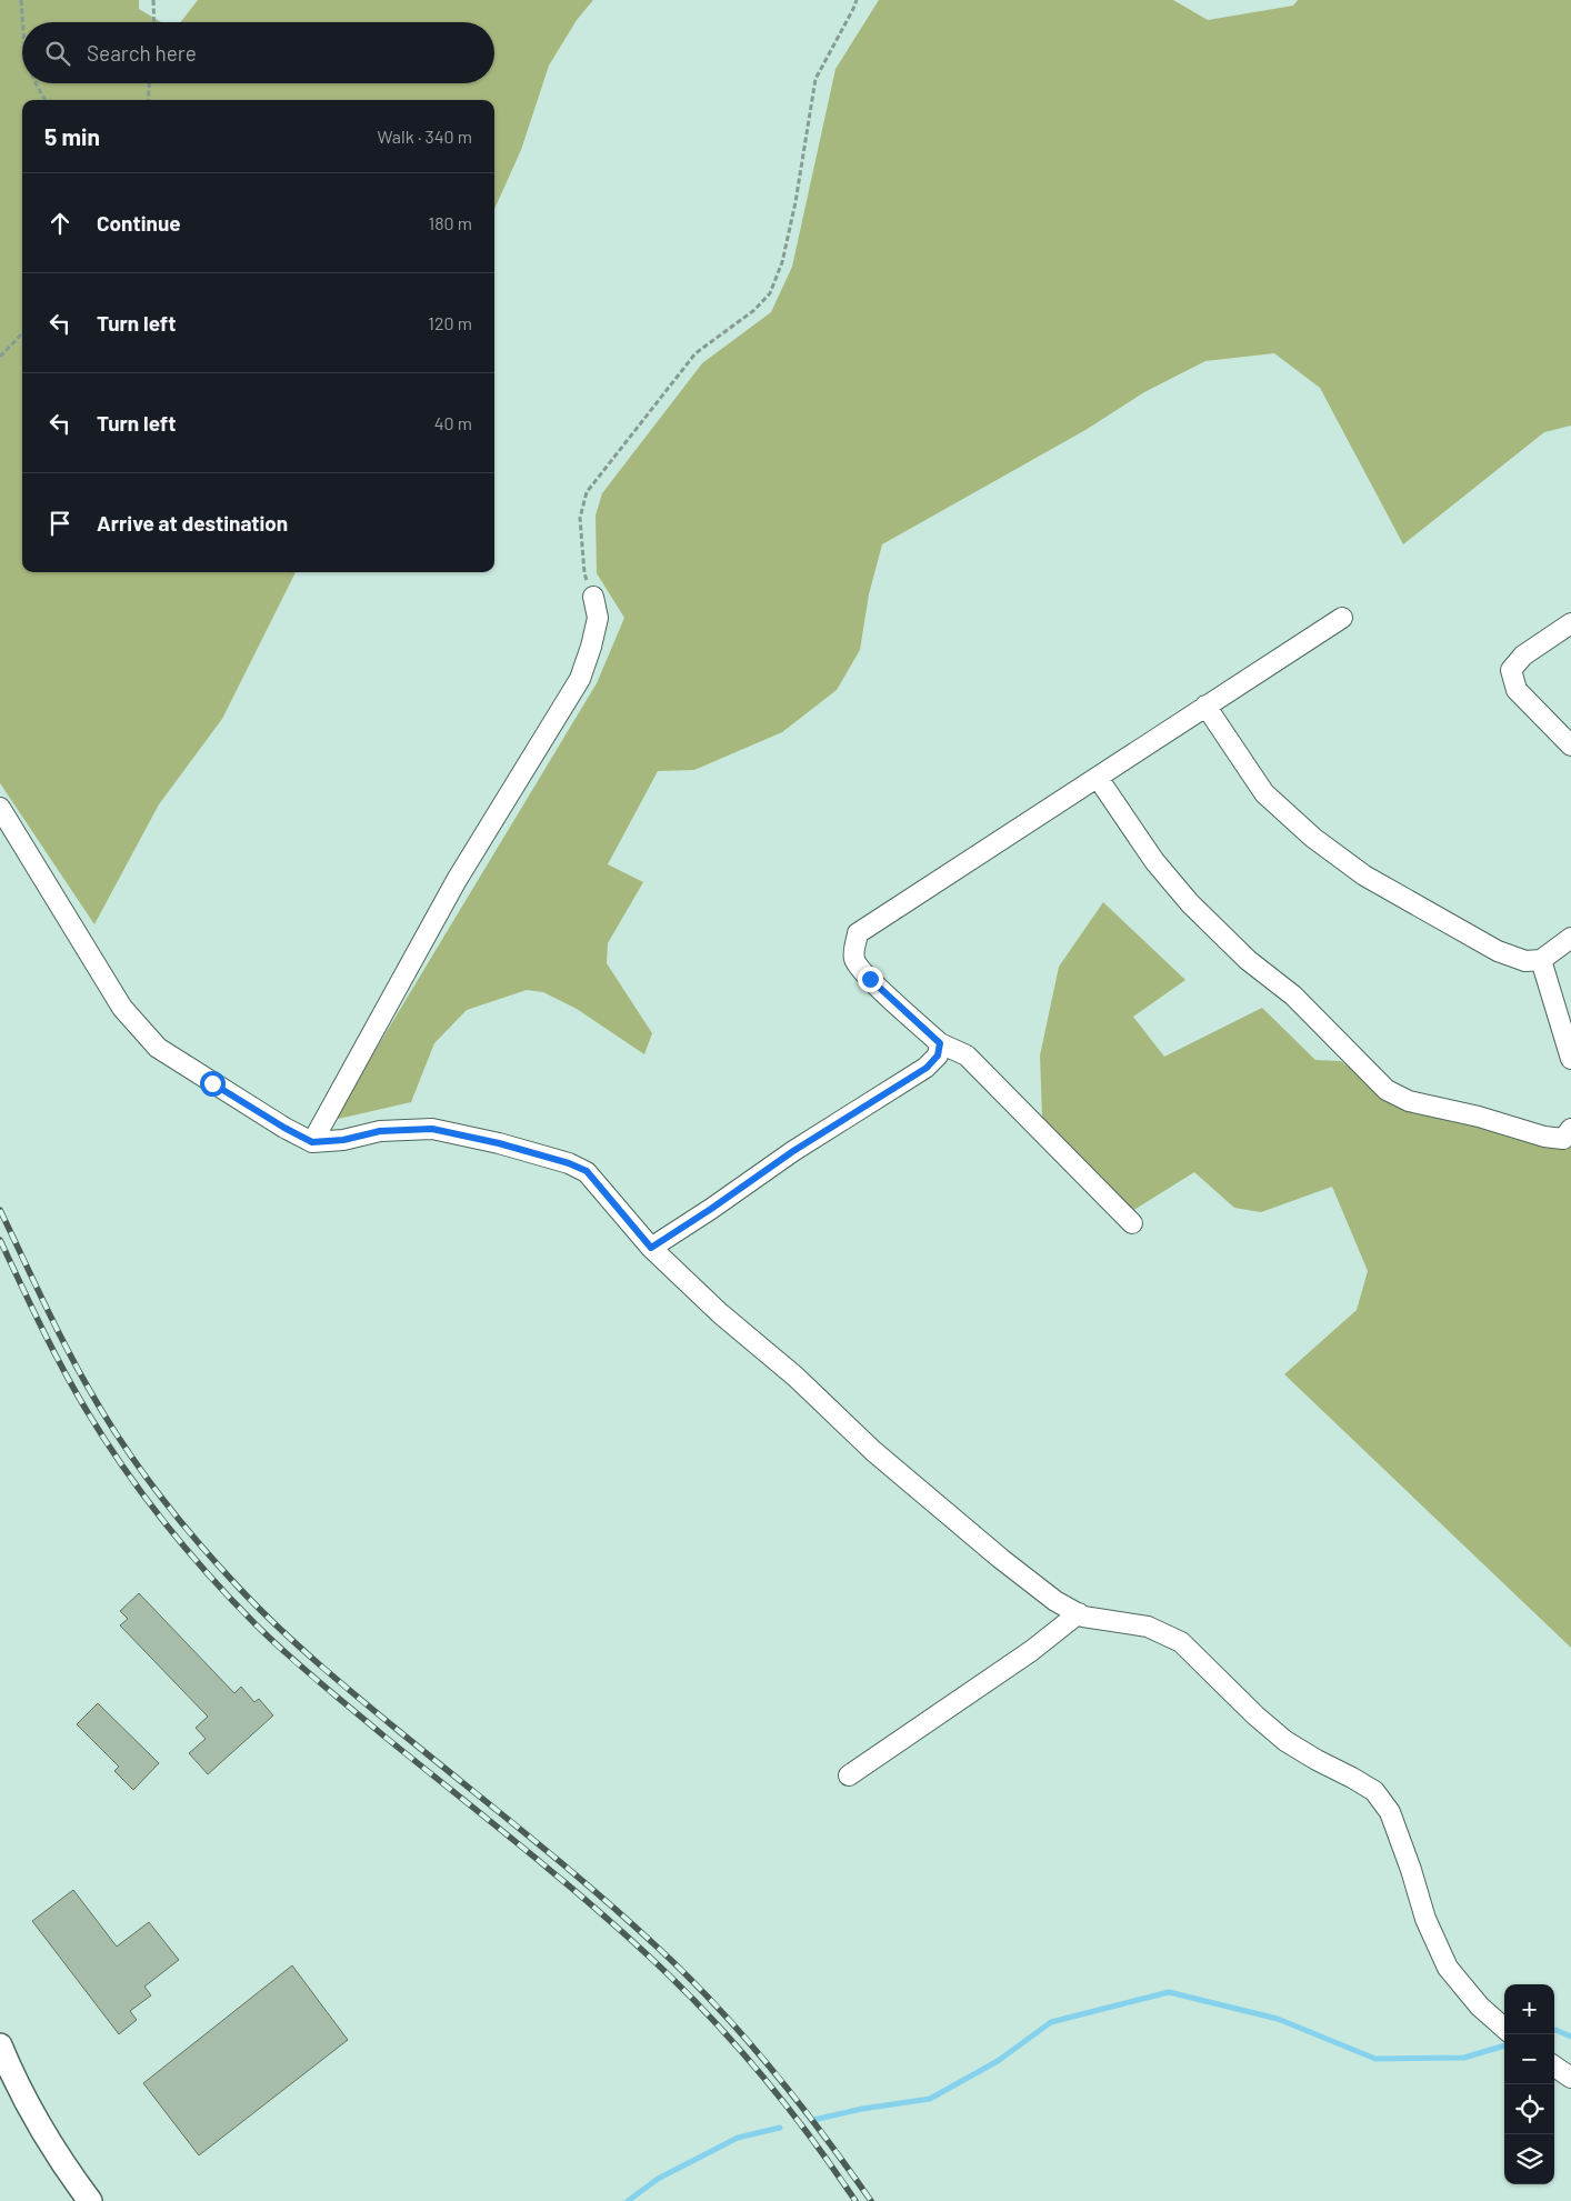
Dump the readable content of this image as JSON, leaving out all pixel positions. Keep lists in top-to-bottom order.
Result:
{
  "page": {
    "search": "Search here",
    "heading": ["5 min", "Walk · 340 m"],
    "list": [
      ["Continue", "180 m"],
      ["Turn left", "120 m"],
      ["Turn left", "40 m"],
      "Arrive at destination"
    ],
    "map_buttons": ["+", "−"]
  }
}
